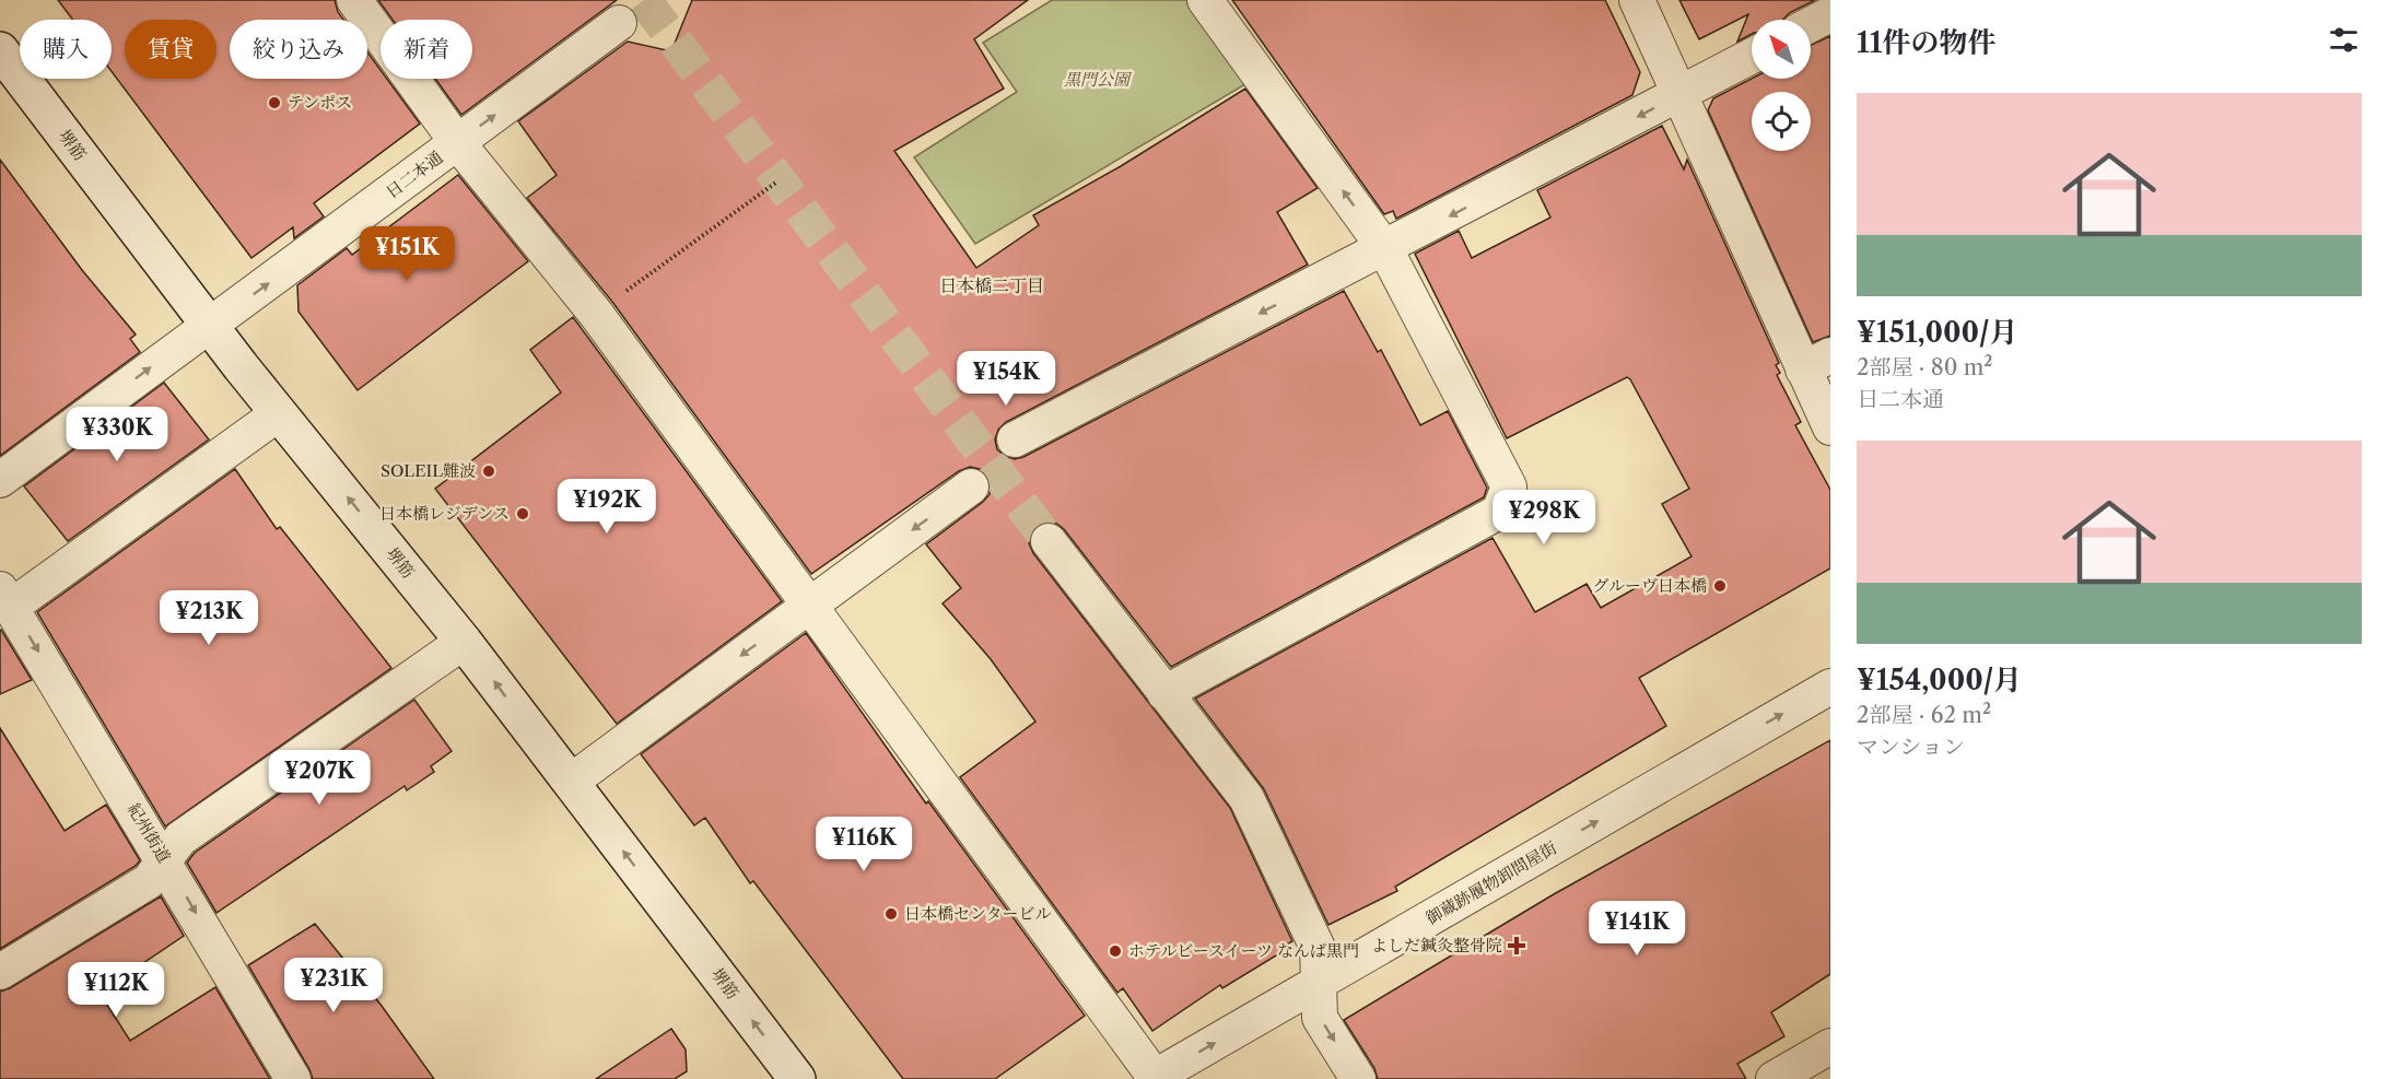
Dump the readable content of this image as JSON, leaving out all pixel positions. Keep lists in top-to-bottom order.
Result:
{
  "streets": {
    "main road": ["堺筋"],
    "street": ["日二本通", "紀州街道", "御蔵跡履物卸問屋街"]
  },
  "crossings": [
    ["堺筋", "日二本通"]
  ],
  "one_way": ["堺筋", "紀州街道", "御蔵跡履物卸問屋街"],
  "districts": ["日本橋二丁目"],
  "parks": ["黒門公園"],
  "places": {
    "other": [
      "テンポス",
      "SOLEIL難波",
      "日本橋レジデンス",
      "グルーヴ日本橋",
      "日本橋センタービル",
      "ホテルビースイーツ なんば黒門"
    ],
    "health": ["よしだ鍼灸整骨院"]
  },
  "north": "top left",
  "page": {
    "heading": "11件の物件",
    "chip": [
      "購入",
      "賃貸",
      "絞り込み",
      "新着"
    ],
    "list": [
      {
        "name": "¥151,000/月",
        "note": "2部屋 · 80 m² · 日二本通"
      },
      {
        "name": "¥154,000/月",
        "note": "2部屋 · 62 m² · マンション"
      }
    ],
    "price": [
      "¥151K",
      "¥154K",
      "¥330K",
      "¥192K",
      "¥298K",
      "¥213K",
      "¥207K",
      "¥116K",
      "¥141K",
      "¥231K",
      "¥112K"
    ]
  }
}
